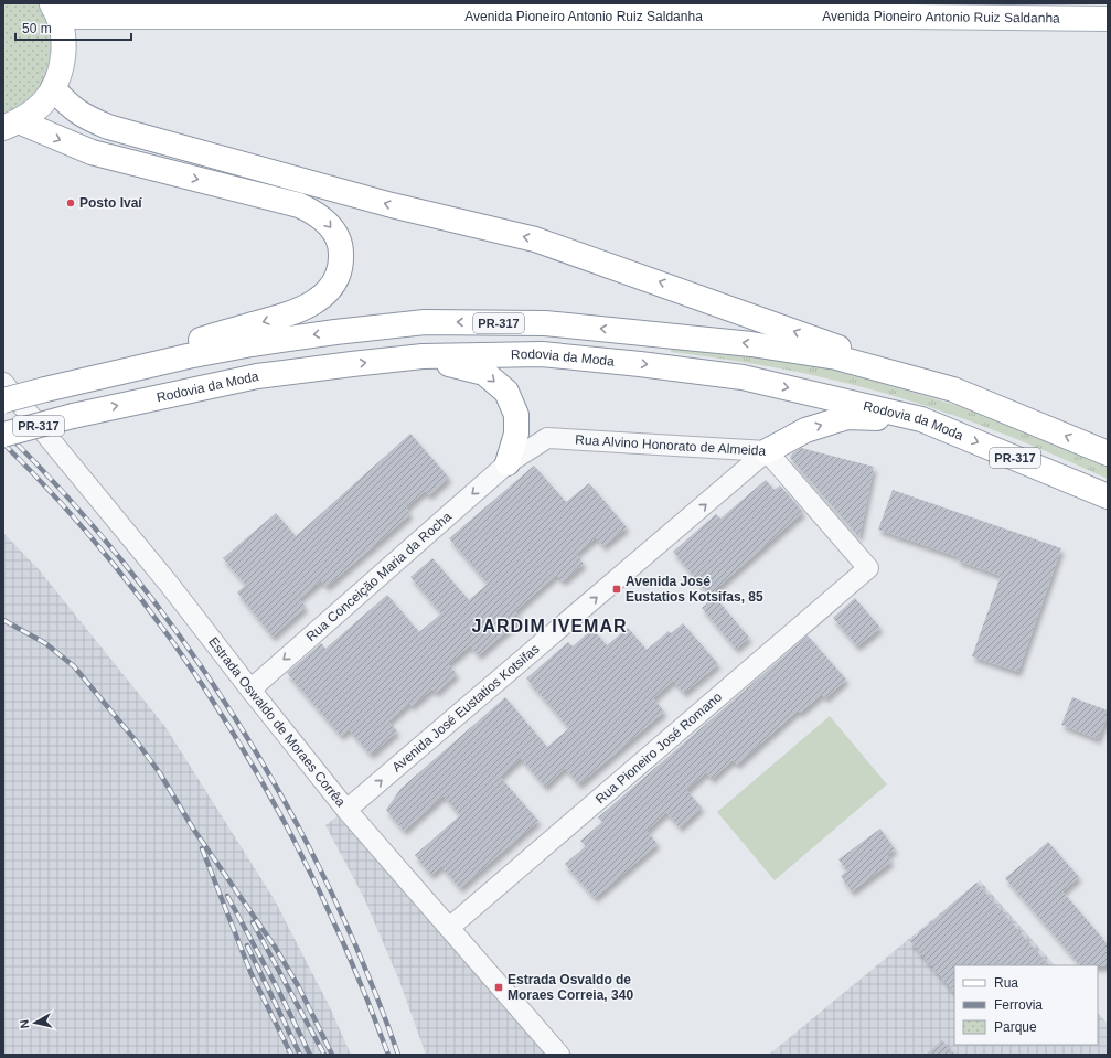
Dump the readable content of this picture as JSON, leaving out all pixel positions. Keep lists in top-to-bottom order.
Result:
{
  "streets": {
    "main road": ["Avenida Pioneiro Antonio Ruiz Saldanha", "PR-317", "Rodovia da Moda"],
    "street": [
      "Rua Alvino Honorato de Almeida",
      "Rua Conceição Maria da Rocha",
      "Avenida José Eustatios Kotsifas",
      "Estrada Oswaldo de Moraes Corrêa",
      "Rua Pioneiro José Romano"
    ]
  },
  "crossings": [
    ["Rua Alvino Honorato de Almeida", "Rua Conceição Maria da Rocha"],
    ["Rua Alvino Honorato de Almeida", "Avenida José Eustatios Kotsifas"],
    ["Rua Alvino Honorato de Almeida", "Rua Pioneiro José Romano"],
    ["Rua Conceição Maria da Rocha", "Estrada Oswaldo de Moraes Corrêa"],
    ["Avenida José Eustatios Kotsifas", "Estrada Oswaldo de Moraes Corrêa"],
    ["Estrada Oswaldo de Moraes Corrêa", "Rua Pioneiro José Romano"]
  ],
  "one_way": ["Rua Conceição Maria da Rocha", "Avenida José Eustatios Kotsifas"],
  "districts": ["JARDIM IVEMAR"],
  "places": {
    "other": ["Posto Ivaí"],
    "transit": ["Avenida José Eustatios Kotsifas, 85", "Estrada Osvaldo de Moraes Correia, 340"]
  },
  "legend": ["Rua", "Ferrovia", "Parque"],
  "scale_bar": "50 m",
  "north": "left"
}
